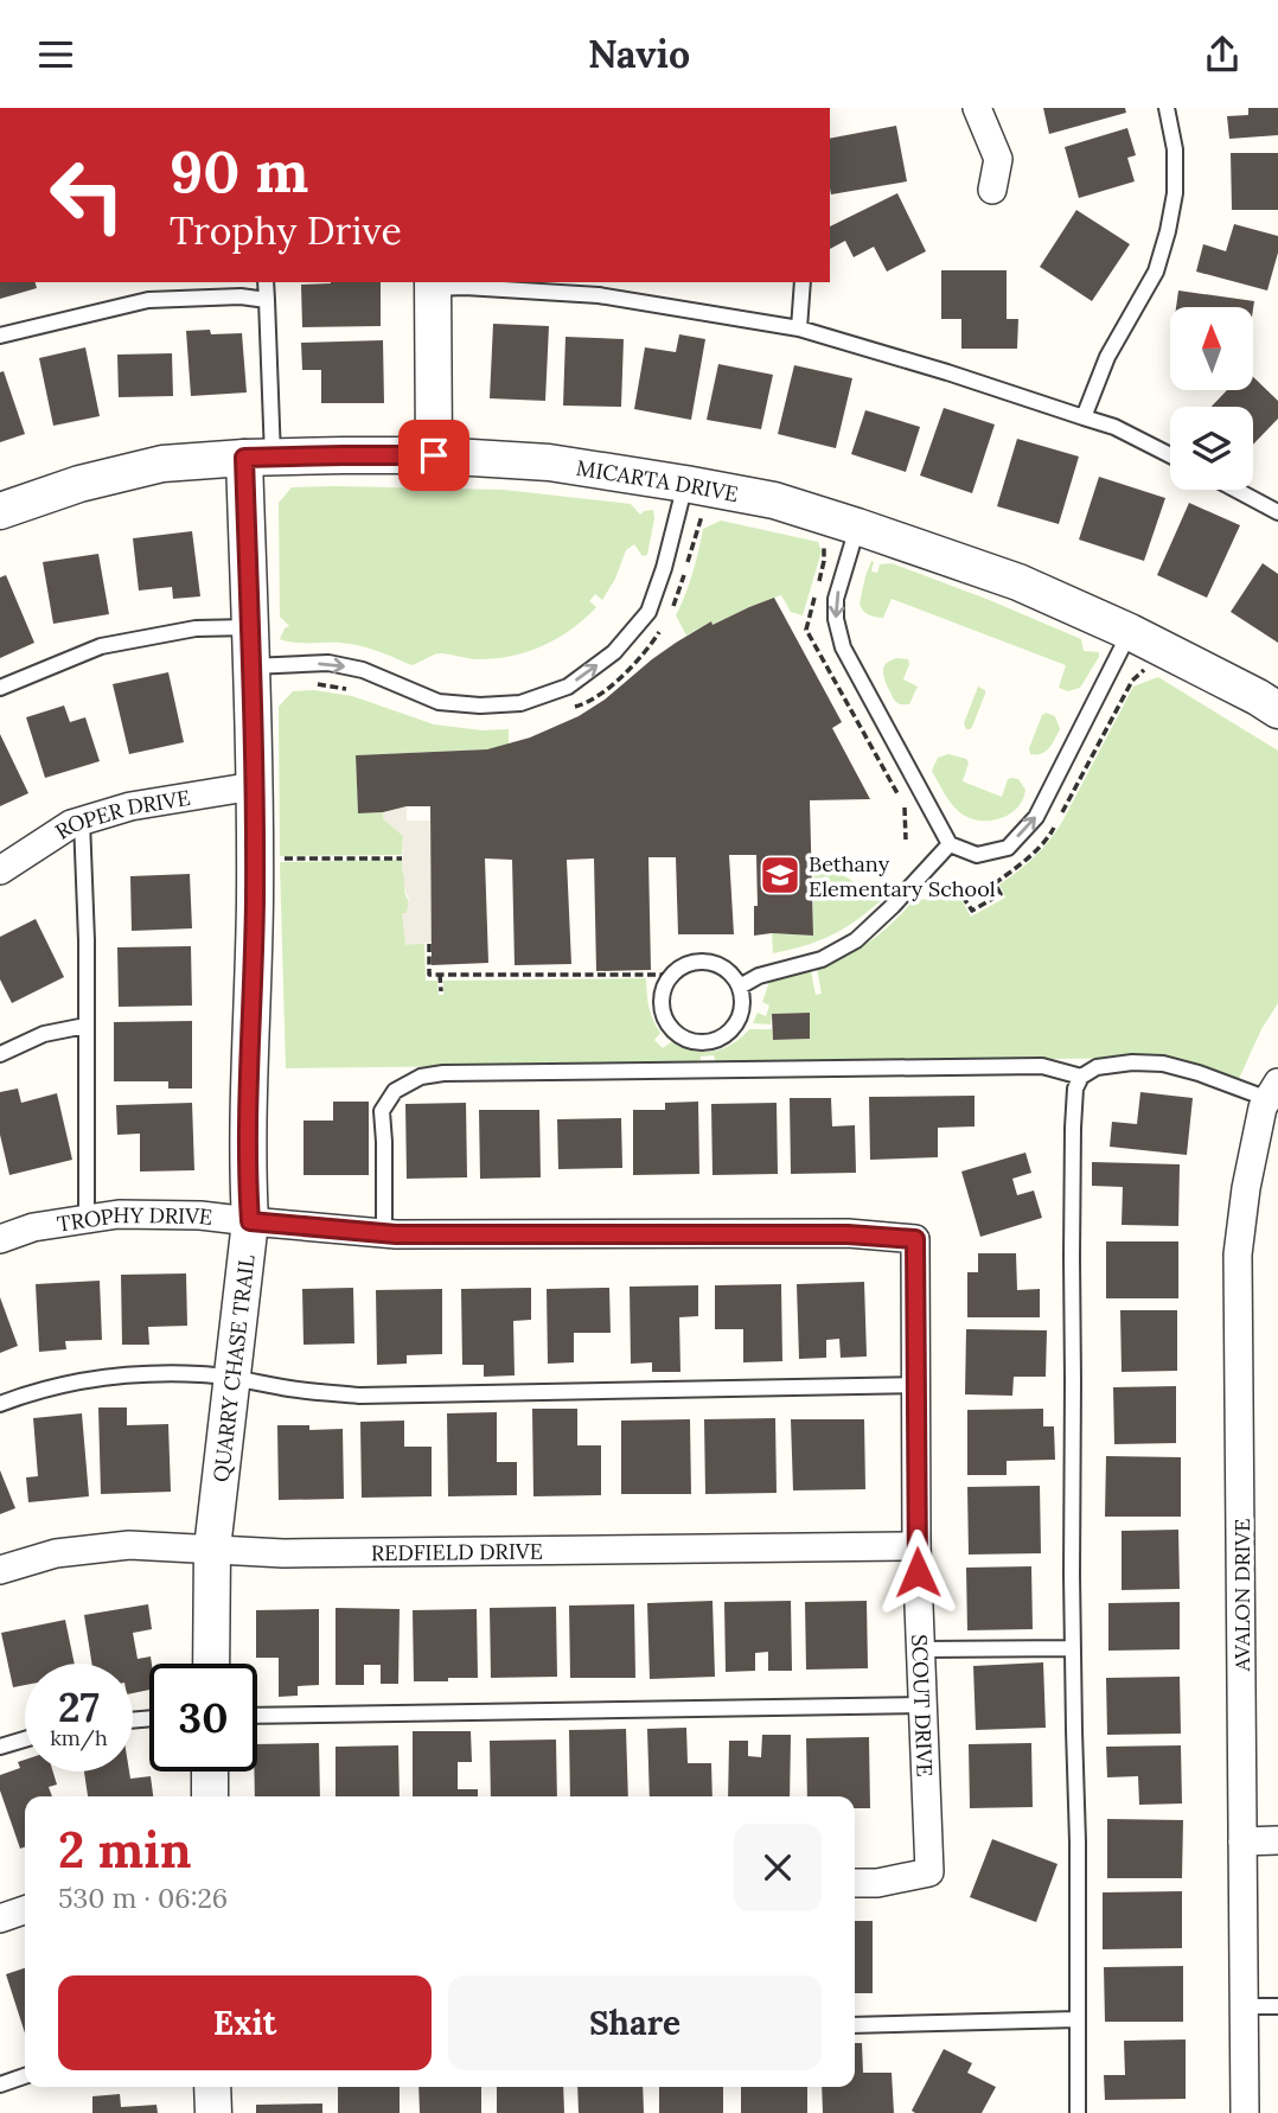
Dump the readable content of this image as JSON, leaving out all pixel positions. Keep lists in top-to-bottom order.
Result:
{
  "streets": {
    "street": [
      "MICARTA DRIVE",
      "ROPER DRIVE",
      "TROPHY DRIVE",
      "QUARRY CHASE TRAIL",
      "REDFIELD DRIVE",
      "AVALON DRIVE",
      "SCOUT DRIVE"
    ]
  },
  "crossings": [
    ["MICARTA DRIVE", "QUARRY CHASE TRAIL"],
    ["ROPER DRIVE", "QUARRY CHASE TRAIL"],
    ["TROPHY DRIVE", "QUARRY CHASE TRAIL"],
    ["TROPHY DRIVE", "SCOUT DRIVE"],
    ["QUARRY CHASE TRAIL", "REDFIELD DRIVE"],
    ["REDFIELD DRIVE", "SCOUT DRIVE"]
  ],
  "places": {
    "school or university": ["Bethany Elementary School"]
  },
  "north": "top",
  "page": {
    "header": "Navio",
    "turn": ["90 m", "Trophy Drive"],
    "speed": "27 km/h",
    "limit": "30",
    "heading": ["2 min", "530 m · 06:26"],
    "buttons": ["Exit", "Share"]
  }
}
